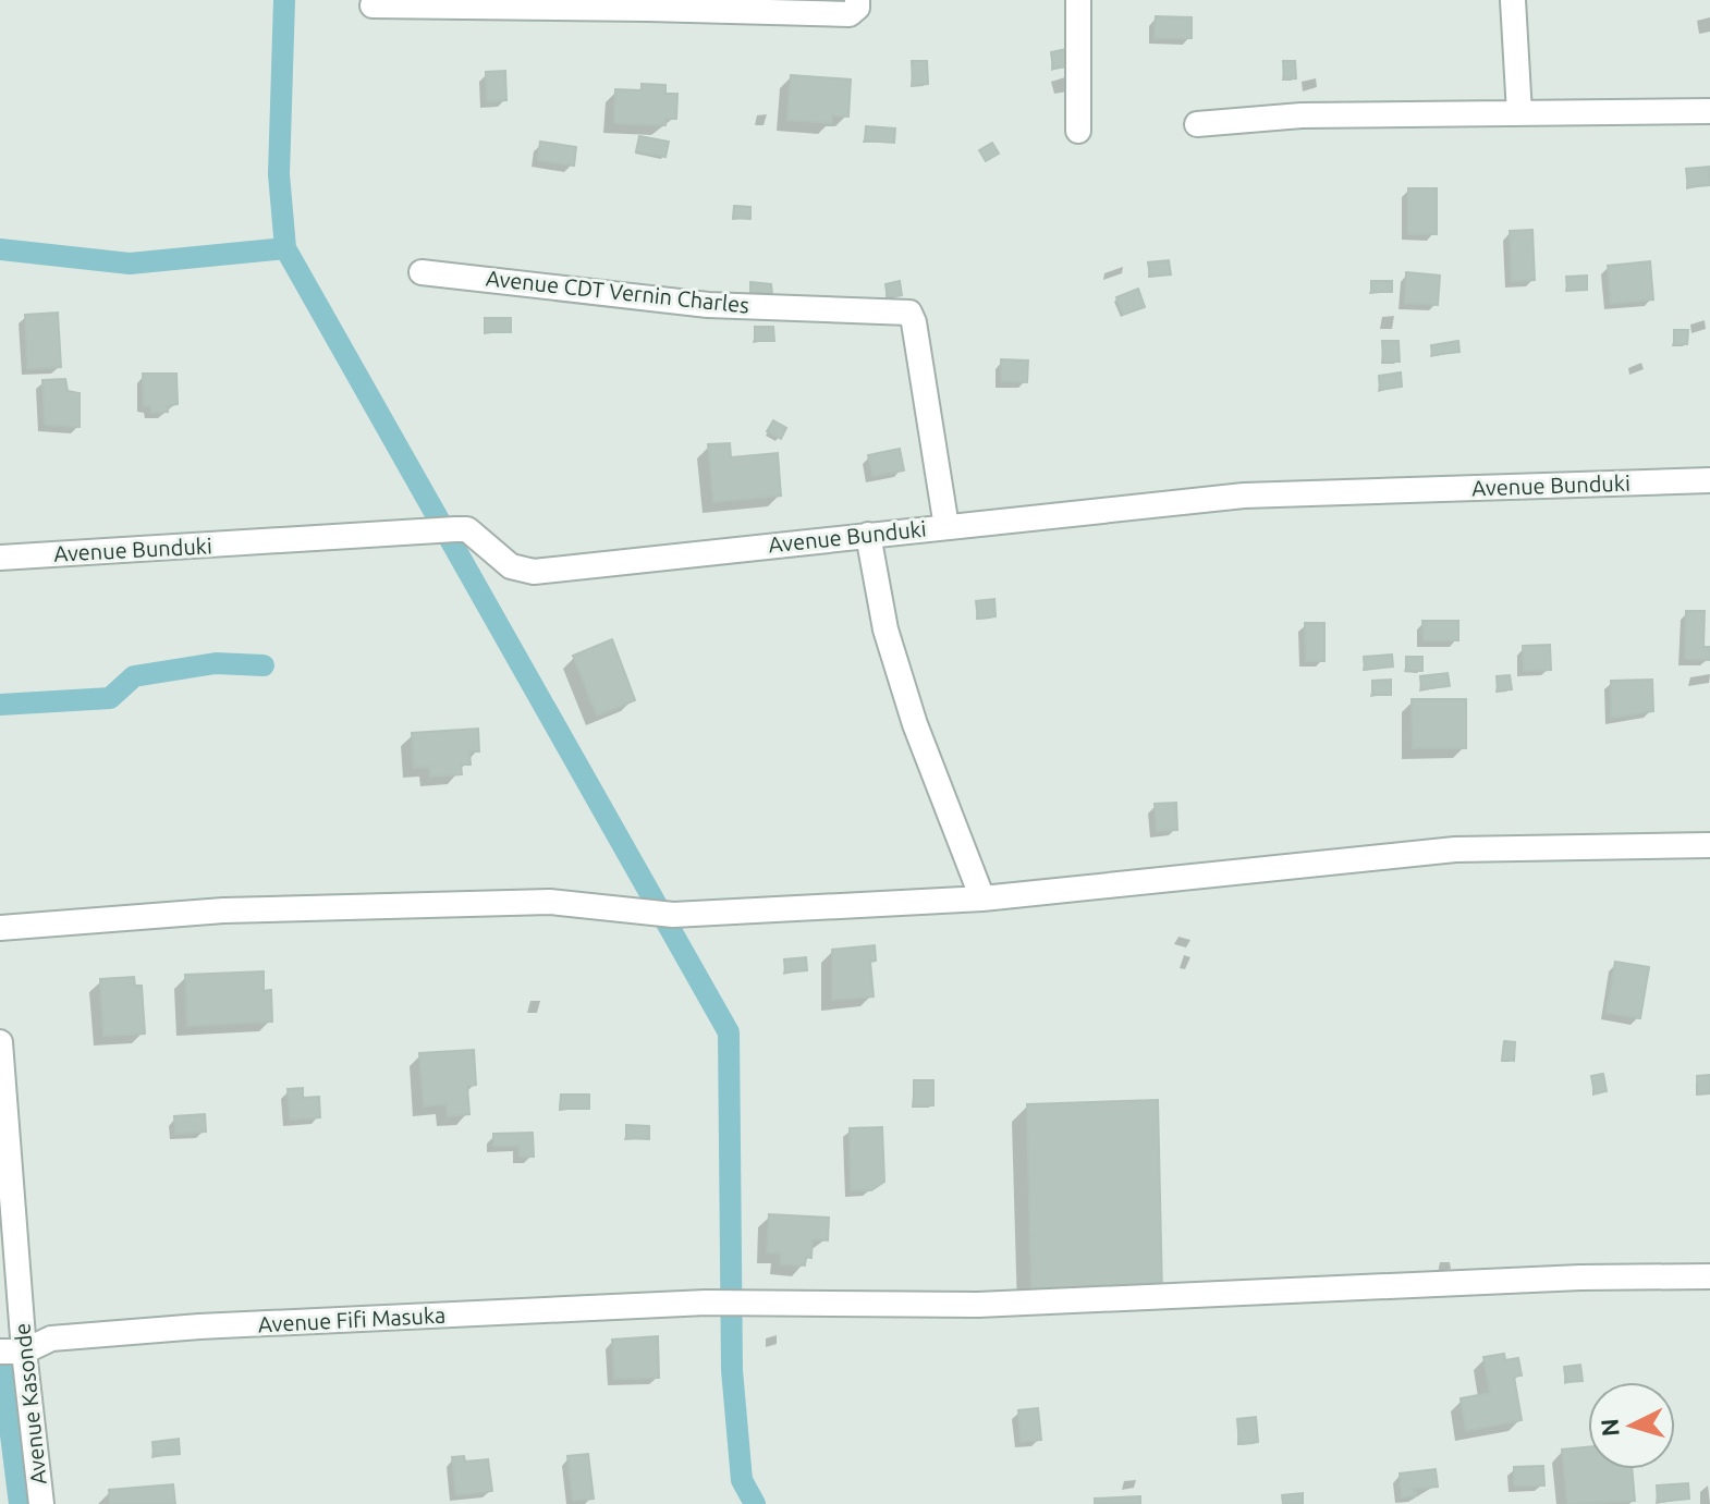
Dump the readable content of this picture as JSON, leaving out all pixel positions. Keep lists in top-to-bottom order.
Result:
{
  "streets": {
    "street": [
      "Avenue CDT Vernin Charles",
      "Avenue Bunduki",
      "Avenue Fifi Masuka",
      "Avenue Kasonde"
    ]
  },
  "crossings": [
    ["Avenue CDT Vernin Charles", "Avenue Bunduki"],
    ["Avenue Fifi Masuka", "Avenue Kasonde"]
  ],
  "north": "left"
}
